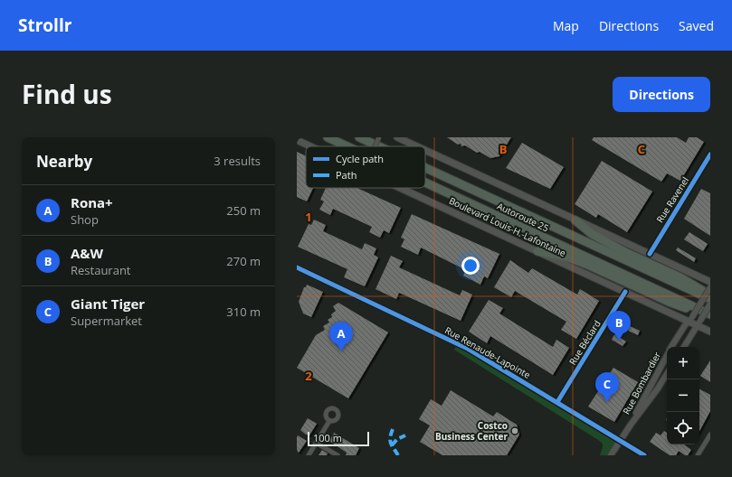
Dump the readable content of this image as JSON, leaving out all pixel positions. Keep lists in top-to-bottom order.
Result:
{
  "streets": {
    "highway": ["Autoroute 25"],
    "main road": ["Boulevard Louis-H.-Lafontaine"],
    "street": [
      "Rue Ravenel",
      "Rue Béclard",
      "Rue Renaude-Lapointe",
      "Rue Bombardier"
    ]
  },
  "crossings": [
    ["Boulevard Louis-H.-Lafontaine", "Rue Béclard"],
    ["Boulevard Louis-H.-Lafontaine", "Rue Bombardier"],
    ["Rue Béclard", "Rue Renaude-Lapointe"],
    ["Rue Renaude-Lapointe", "Rue Bombardier"]
  ],
  "places": ["Costco Business Center"],
  "legend": ["Cycle path", "Path"],
  "scale_bar": "100 m",
  "page": {
    "header": "Strollr",
    "nav": ["Map", "Directions", "Saved"],
    "title": "Find us",
    "buttons": "Directions",
    "heading": ["Nearby", "3 results"],
    "list": [
      {
        "mark": "A",
        "name": "Rona+",
        "note": "Shop",
        "value": "250 m"
      },
      {
        "mark": "B",
        "name": "A&W",
        "note": "Restaurant",
        "value": "270 m"
      },
      {
        "mark": "C",
        "name": "Giant Tiger",
        "note": "Supermarket",
        "value": "310 m"
      }
    ],
    "pins": ["B", "A", "C"],
    "map_buttons": ["+", "−"],
    "scale": "100 m"
  },
  "grid": {
    "columns": ["B", "C"],
    "rows": ["1", "2"]
  }
}
